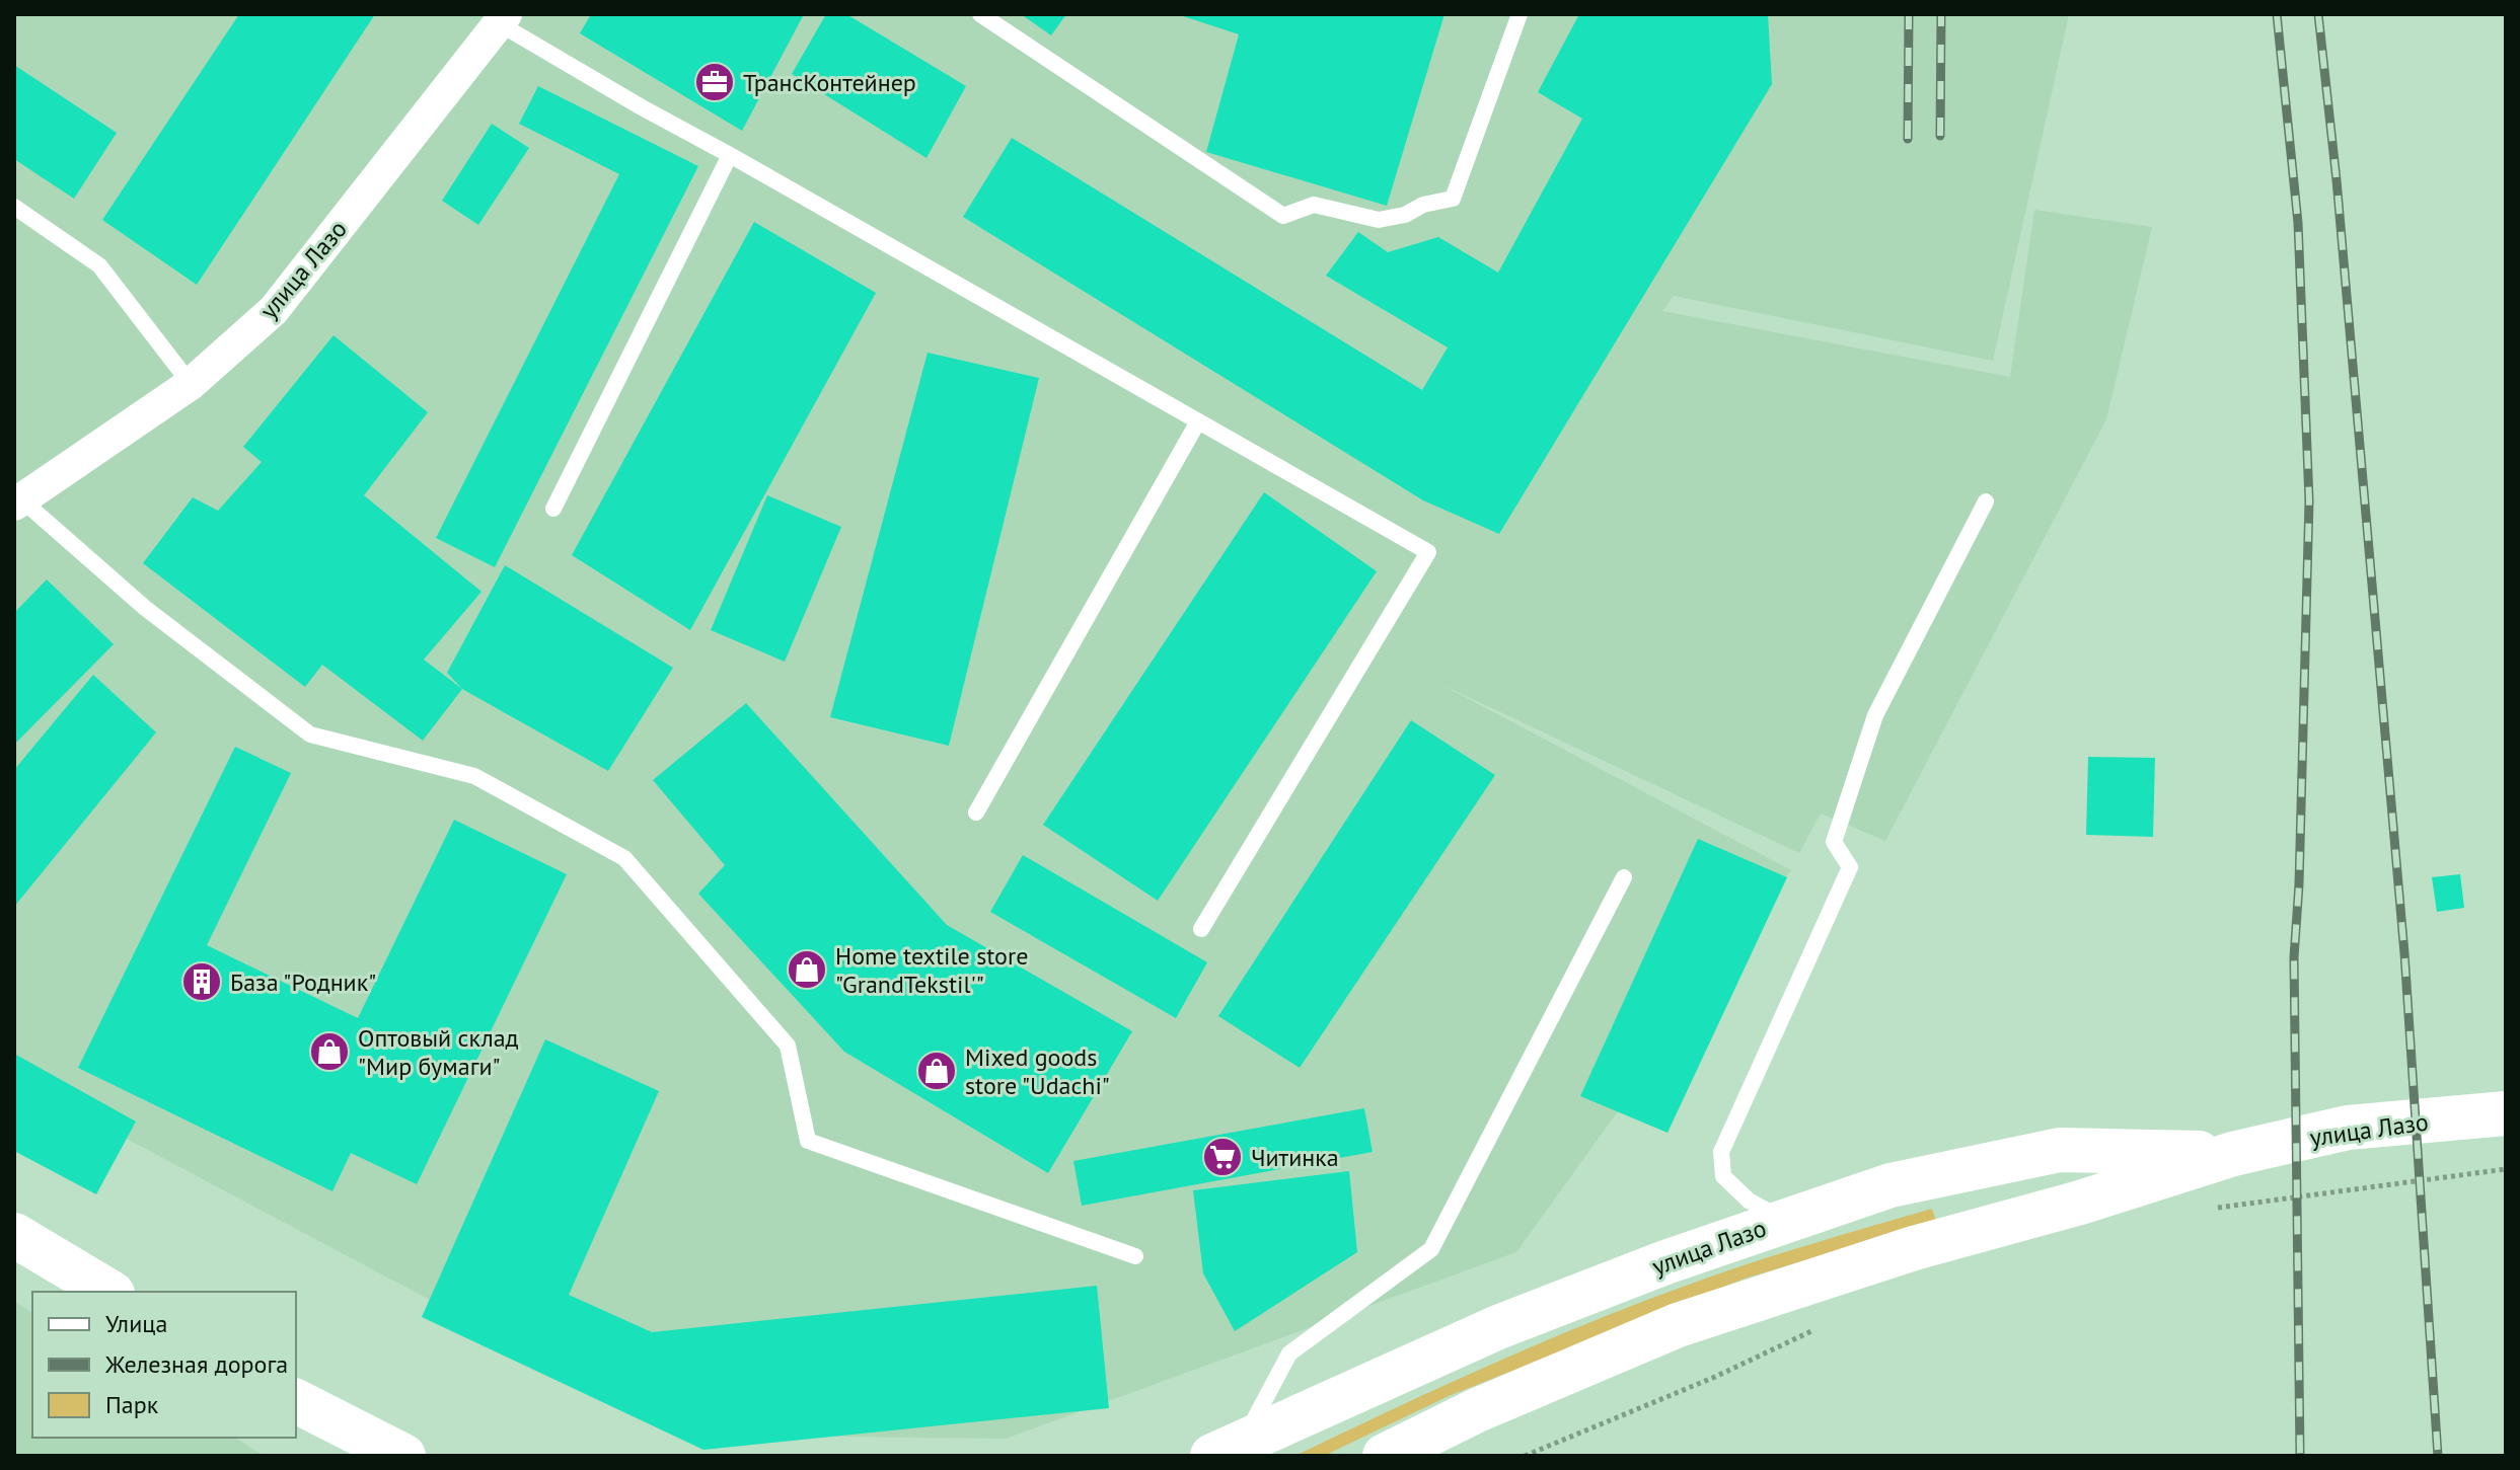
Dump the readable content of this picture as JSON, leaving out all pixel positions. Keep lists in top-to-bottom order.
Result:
{
  "streets": {
    "main road": ["улица Лазо"]
  },
  "places": {
    "office": ["ТрансКонтейнер"],
    "shop": ["Home textile store \"GrandTekstil'\"", "Оптовый склад \"Мир бумаги\"", "Mixed goods store \"Udachi\""],
    "building": ["База \"Родник\""],
    "supermarket": ["Читинка"]
  },
  "legend": ["Улица", "Железная дорога", "Парк"]
}
